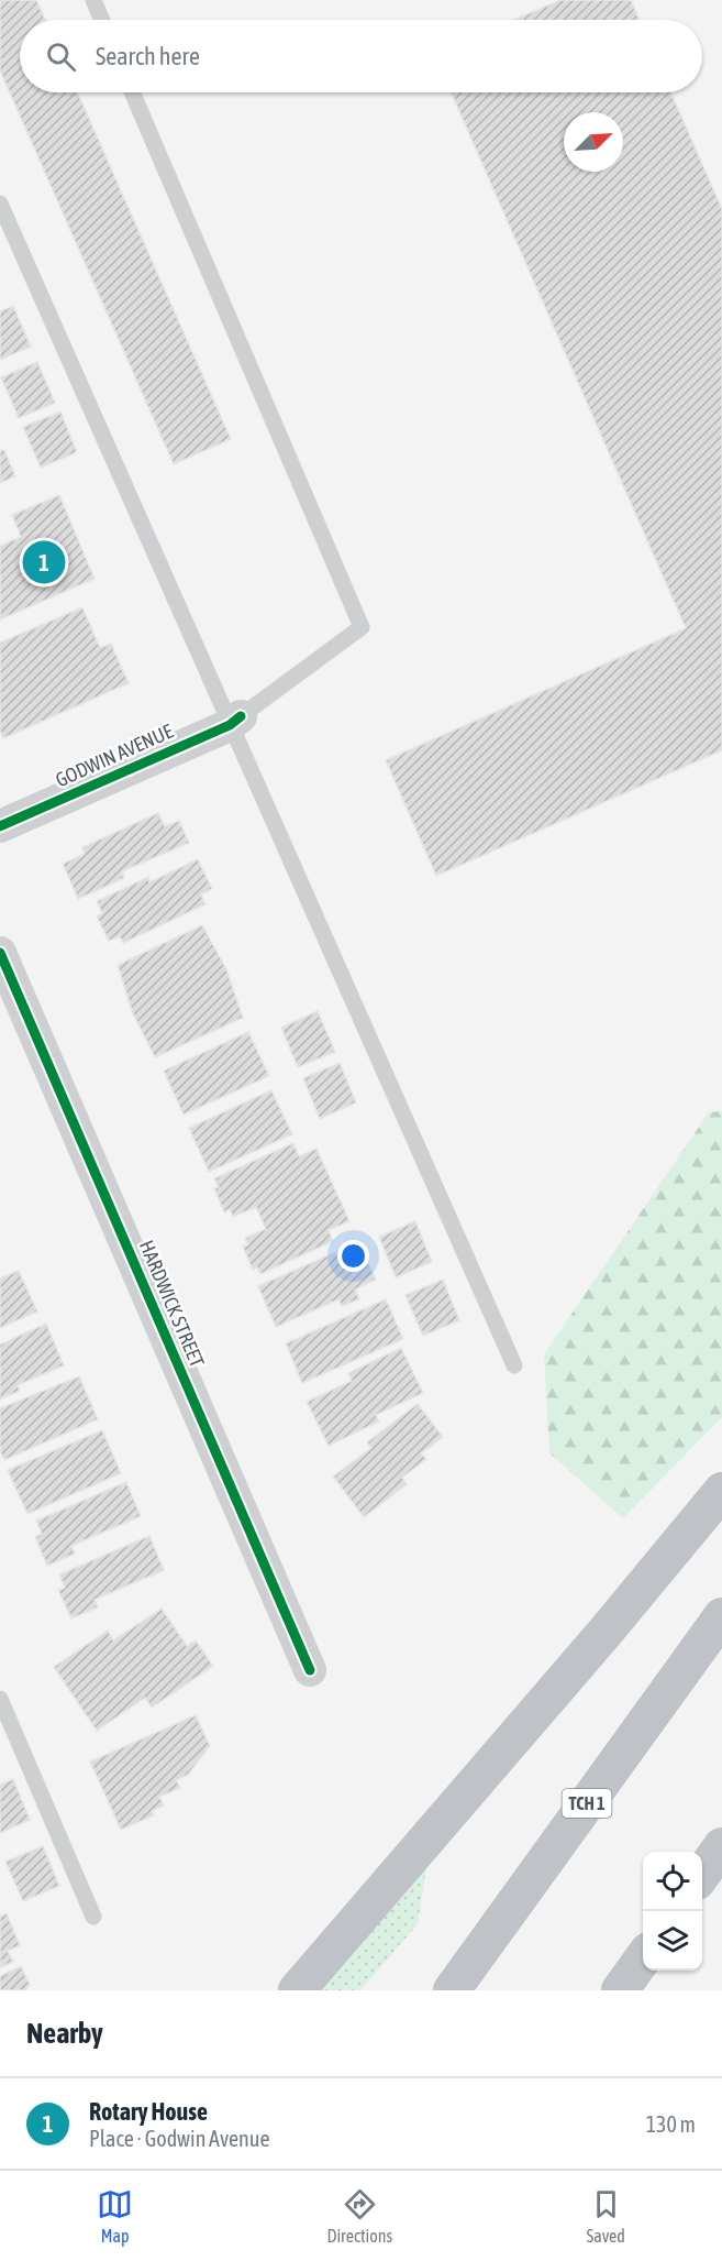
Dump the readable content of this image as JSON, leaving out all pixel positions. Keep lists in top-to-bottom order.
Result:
{
  "streets": {
    "highway": ["TCH 1"],
    "street": ["GODWIN AVENUE", "HARDWICK STREET"]
  },
  "north": "top right",
  "page": {
    "search": "Search here",
    "pins": "1",
    "heading": "Nearby",
    "list": [
      {
        "mark": "1",
        "name": "Rotary House",
        "note": "Place · Godwin Avenue",
        "value": "130 m"
      }
    ],
    "nav": ["Map", "Directions", "Saved"]
  }
}
